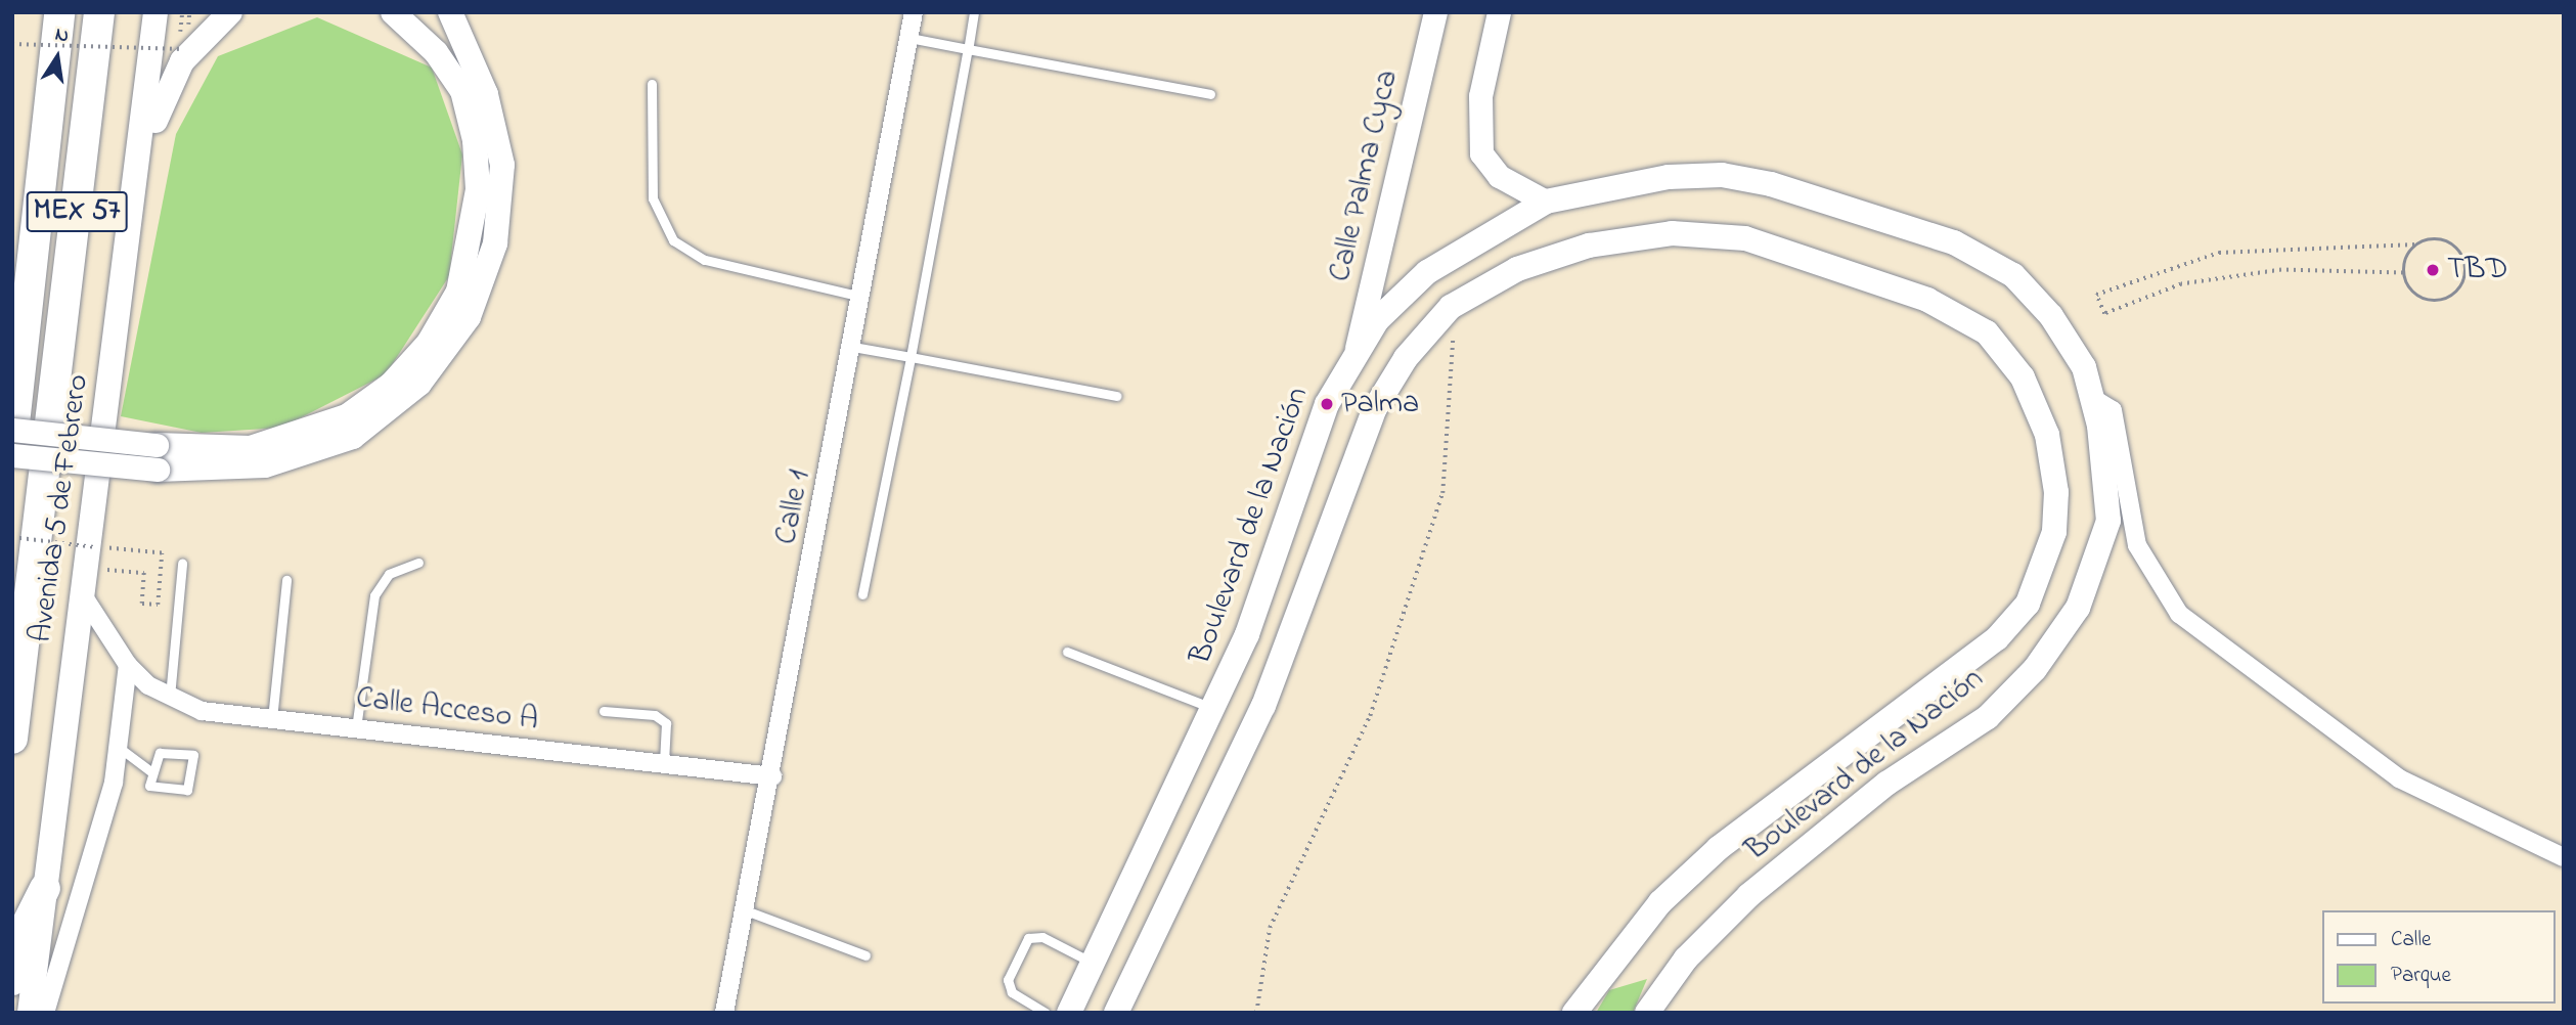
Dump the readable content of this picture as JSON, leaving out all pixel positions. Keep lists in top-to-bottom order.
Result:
{
  "streets": {
    "highway": ["MEX 57"],
    "main road": ["Avenida 5 de Febrero", "Boulevard de la Nación"],
    "street": ["Calle Palma Cyca", "Calle 1", "Calle Acceso A"]
  },
  "crossings": [
    ["Calle Palma Cyca", "Boulevard de la Nación"],
    ["Calle 1", "Calle Acceso A"],
    ["Avenida 5 de Febrero", "Calle Acceso A"]
  ],
  "places": ["TBD", "Palma"],
  "legend": ["Calle", "Parque"],
  "north": "top"
}
